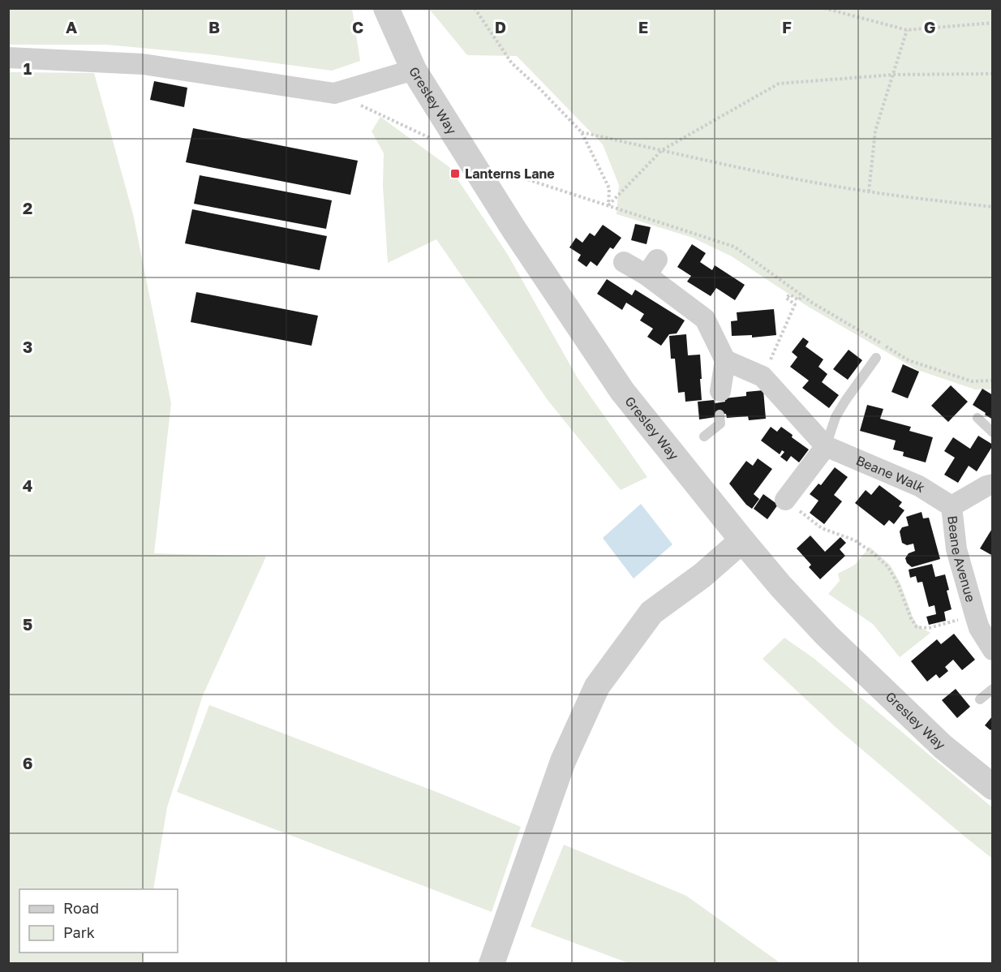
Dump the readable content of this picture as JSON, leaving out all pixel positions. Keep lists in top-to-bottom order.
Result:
{
  "streets": {
    "street": ["Gresley Way", "Beane Walk", "Beane Avenue"]
  },
  "crossings": [
    ["Beane Walk", "Beane Avenue"]
  ],
  "places": {
    "transit": ["Lanterns Lane"]
  },
  "legend": ["Road", "Park"],
  "grid": {
    "columns": [
      "A",
      "B",
      "C",
      "D",
      "E",
      "F",
      "G"
    ],
    "rows": [
      "1",
      "2",
      "3",
      "4",
      "5",
      "6"
    ]
  }
}
